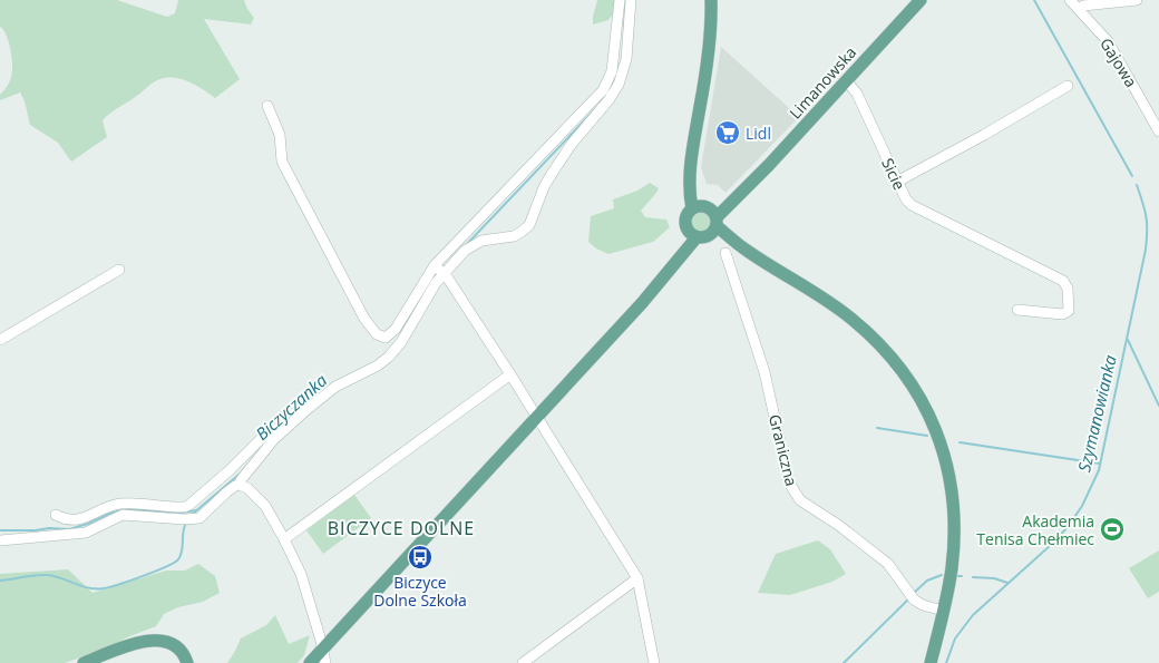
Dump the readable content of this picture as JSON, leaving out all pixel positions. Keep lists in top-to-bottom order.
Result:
{
  "streets": {
    "main road": ["Limanowska"],
    "street": ["Gajowa", "Sicie", "Graniczna"]
  },
  "crossings": [
    ["Limanowska", "Sicie"]
  ],
  "districts": ["BICZYCE DOLNE"],
  "water": ["Biczyczanka", "Szymanowianka"],
  "places": {
    "supermarket": ["Lidl"],
    "sports": ["Akademia Tenisa Chełmiec"],
    "bus stop": ["Biczyce Dolne Szkoła"]
  }
}
